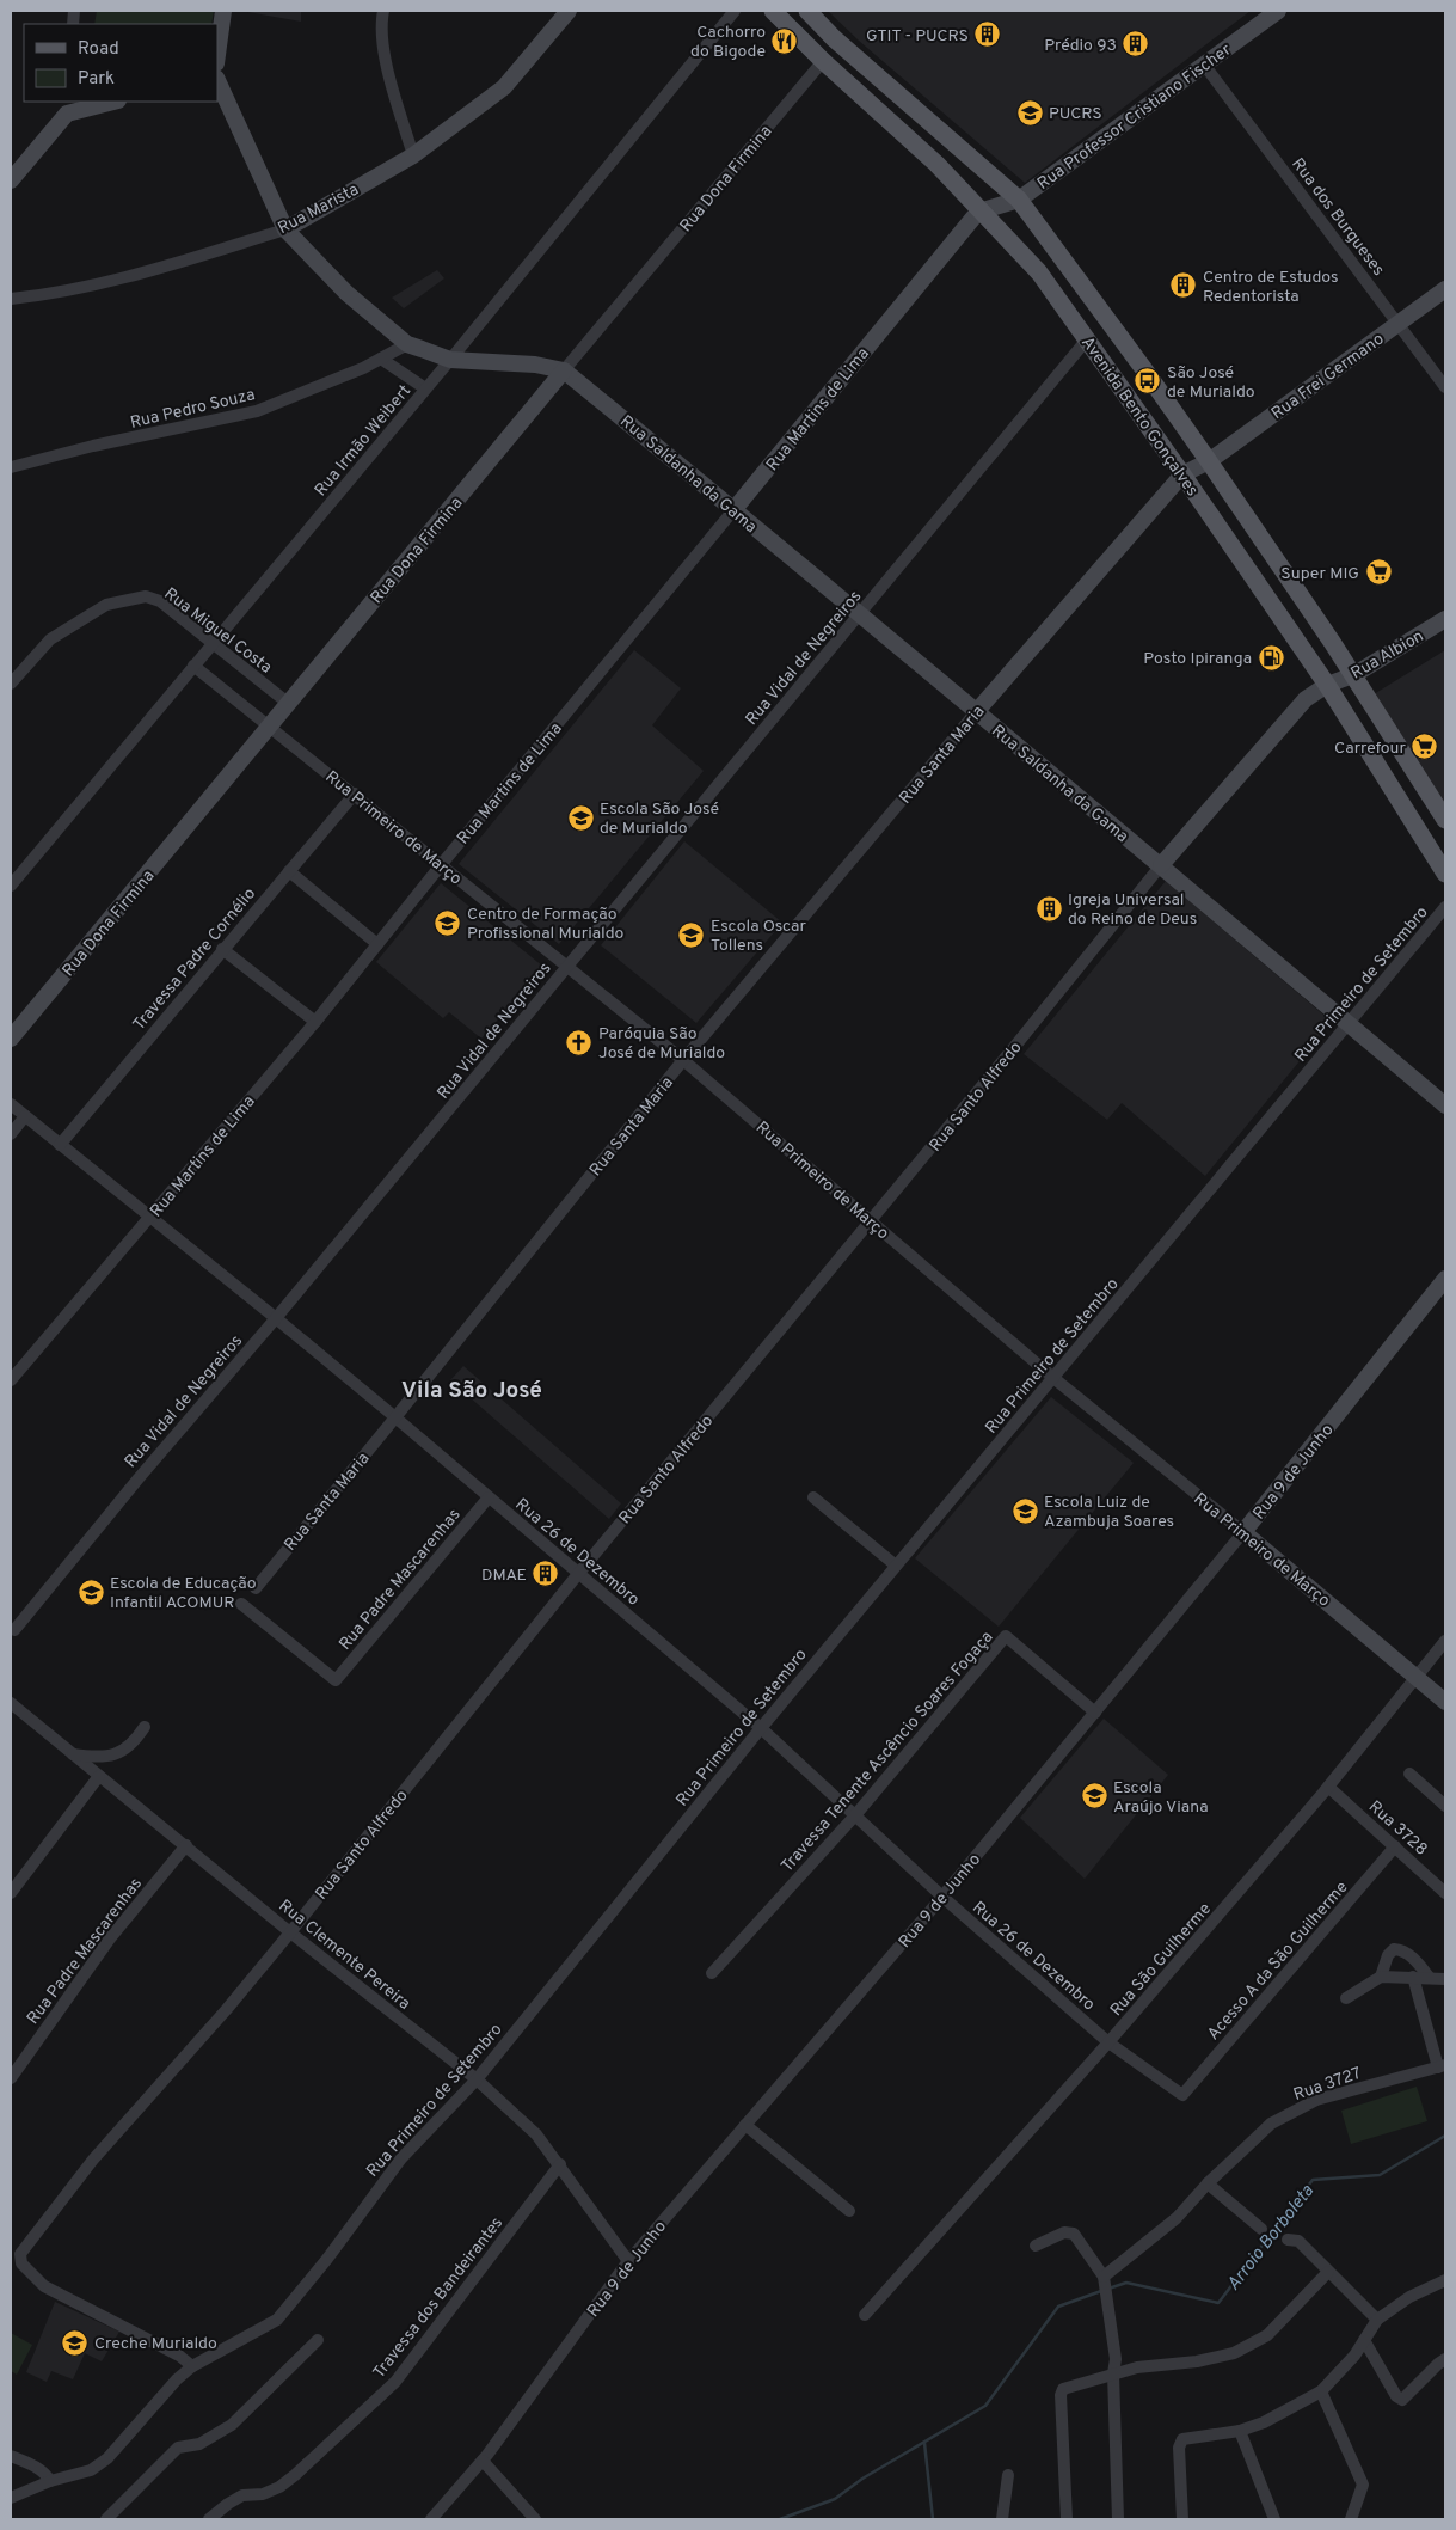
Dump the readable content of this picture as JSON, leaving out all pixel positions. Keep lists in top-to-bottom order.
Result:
{
  "streets": {
    "main road": ["Avenida Bento Gonçalves"],
    "street": [
      "Rua Professor Cristiano Fischer",
      "Rua Dona Firmina",
      "Rua Marista",
      "Rua dos Burgueses",
      "Rua Frei Germano",
      "Rua Pedro Souza",
      "Rua Martins de Lima",
      "Rua Irmão Weibert",
      "Rua Saldanha da Gama",
      "Rua Miguel Costa",
      "Rua Albion",
      "Rua Vidal de Negreiros",
      "Rua Santa Maria",
      "Rua Primeiro de Março",
      "Travessa Padre Cornélio",
      "Rua Primeiro de Setembro",
      "Rua Santo Alfredo",
      "Rua 9 de Junho",
      "Rua 26 de Dezembro",
      "Rua Padre Mascarenhas",
      "Travessa Tenente Ascêncio Soares Fogaça",
      "Rua 3728",
      "Rua Clemente Pereira",
      "Rua São Guilherme",
      "Acesso A da São Guilherme",
      "Rua 3727",
      "Travessa dos Bandeirantes"
    ]
  },
  "crossings": [
    ["Rua Professor Cristiano Fischer", "Rua dos Burgueses"],
    ["Rua Professor Cristiano Fischer", "Rua Martins de Lima"],
    ["Rua Professor Cristiano Fischer", "Avenida Bento Gonçalves"],
    ["Rua Dona Firmina", "Avenida Bento Gonçalves"],
    ["Rua Dona Firmina", "Rua Saldanha da Gama"],
    ["Rua Dona Firmina", "Rua Miguel Costa"],
    ["Rua Dona Firmina", "Rua Primeiro de Março"],
    ["Rua dos Burgueses", "Rua Frei Germano"],
    ["Rua Frei Germano", "Avenida Bento Gonçalves"],
    ["Rua Frei Germano", "Rua Santa Maria"],
    ["Rua Martins de Lima", "Avenida Bento Gonçalves"],
    ["Rua Martins de Lima", "Rua Saldanha da Gama"],
    ["Rua Martins de Lima", "Rua Primeiro de Março"],
    ["Rua Martins de Lima", "Rua 26 de Dezembro"],
    ["Avenida Bento Gonçalves", "Rua Albion"],
    ["Avenida Bento Gonçalves", "Rua Vidal de Negreiros"],
    ["Avenida Bento Gonçalves", "Rua Santa Maria"],
    ["Avenida Bento Gonçalves", "Rua Santo Alfredo"],
    ["Rua Irmão Weibert", "Rua Miguel Costa"],
    ["Rua Irmão Weibert", "Rua Primeiro de Março"],
    ["Rua Saldanha da Gama", "Rua Vidal de Negreiros"],
    ["Rua Saldanha da Gama", "Rua Santa Maria"],
    ["Rua Saldanha da Gama", "Rua Primeiro de Setembro"],
    ["Rua Saldanha da Gama", "Rua Santo Alfredo"],
    ["Rua Albion", "Rua Santo Alfredo"],
    ["Rua Vidal de Negreiros", "Rua Primeiro de Março"],
    ["Rua Vidal de Negreiros", "Rua 26 de Dezembro"],
    ["Rua Santa Maria", "Rua Primeiro de Março"],
    ["Rua Santa Maria", "Rua 26 de Dezembro"],
    ["Rua Primeiro de Março", "Travessa Padre Cornélio"],
    ["Rua Primeiro de Março", "Rua Primeiro de Setembro"],
    ["Rua Primeiro de Março", "Rua Santo Alfredo"],
    ["Rua Primeiro de Março", "Rua 9 de Junho"],
    ["Rua Primeiro de Março", "Rua São Guilherme"],
    ["Travessa Padre Cornélio", "Rua 26 de Dezembro"],
    ["Rua Primeiro de Setembro", "Rua Santo Alfredo"],
    ["Rua Primeiro de Setembro", "Rua 26 de Dezembro"],
    ["Rua Primeiro de Setembro", "Rua Clemente Pereira"],
    ["Rua Santo Alfredo", "Rua 26 de Dezembro"],
    ["Rua Santo Alfredo", "Rua Clemente Pereira"],
    ["Rua 9 de Junho", "Rua 26 de Dezembro"],
    ["Rua 9 de Junho", "Travessa Tenente Ascêncio Soares Fogaça"],
    ["Rua 9 de Junho", "Rua Clemente Pereira"],
    ["Rua 26 de Dezembro", "Rua Padre Mascarenhas"],
    ["Rua 26 de Dezembro", "Travessa Tenente Ascêncio Soares Fogaça"],
    ["Rua 26 de Dezembro", "Rua São Guilherme"],
    ["Rua 26 de Dezembro", "Acesso A da São Guilherme"],
    ["Rua Padre Mascarenhas", "Rua Clemente Pereira"],
    ["Rua 3728", "Rua São Guilherme"],
    ["Rua 3728", "Acesso A da São Guilherme"],
    ["Rua Clemente Pereira", "Travessa dos Bandeirantes"]
  ],
  "districts": ["Vila São José"],
  "water": ["Arroio Borboleta"],
  "places": {
    "building": [
      "GTIT - PUCRS",
      "Prédio 93",
      "Centro de Estudos Redentorista",
      "Igreja Universal do Reino de Deus",
      "DMAE"
    ],
    "restaurant": ["Cachorro do Bigode"],
    "school or university": [
      "PUCRS",
      "Escola São José de Murialdo",
      "Centro de Formação Profissional Murialdo",
      "Escola Oscar Tollens",
      "Escola Luiz de Azambuja Soares",
      "Escola de Educação Infantil ACOMUR",
      "Escola Araújo Viana",
      "Creche Murialdo"
    ],
    "bus stop": ["São José de Murialdo"],
    "supermarket": ["Super MIG", "Carrefour"],
    "fuel station": ["Posto Ipiranga"],
    "church": ["Paróquia São José de Murialdo"]
  },
  "legend": ["Road", "Park"]
}
